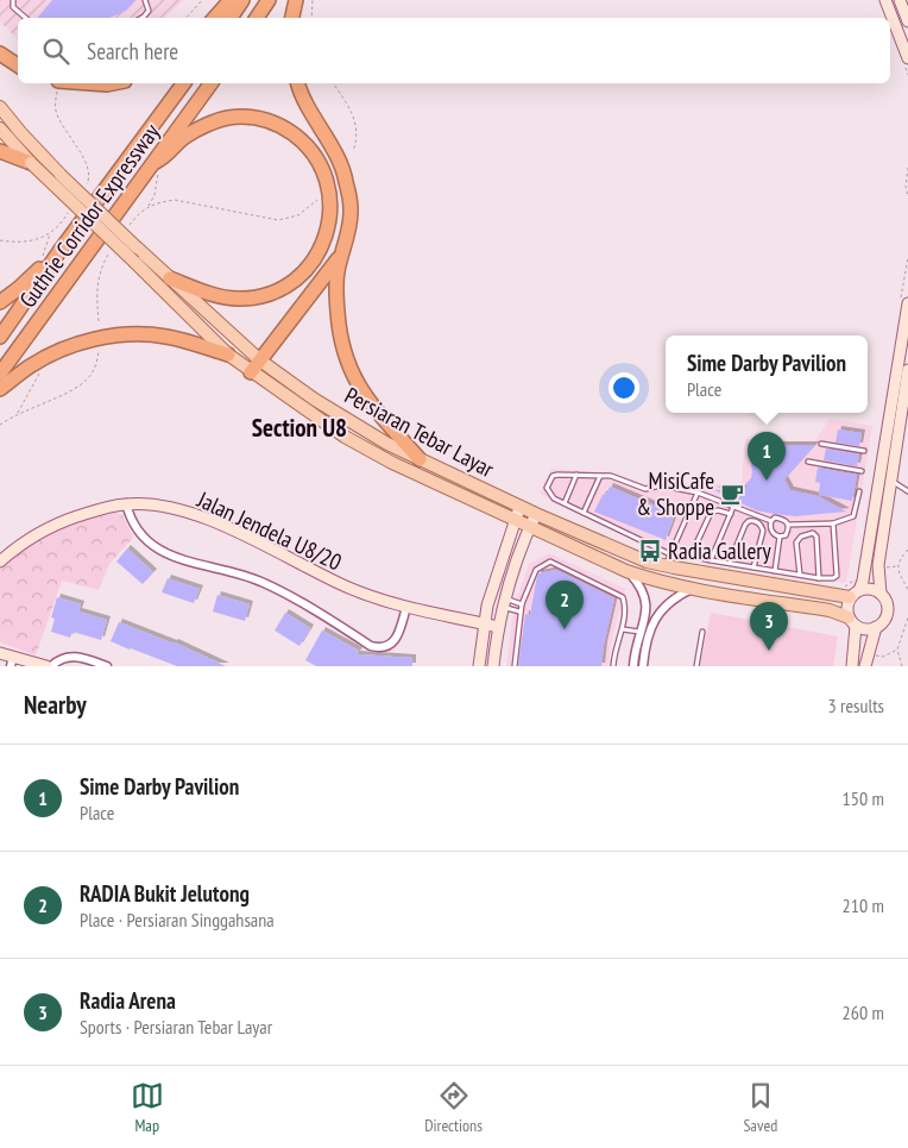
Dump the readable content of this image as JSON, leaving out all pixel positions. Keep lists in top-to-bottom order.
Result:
{
  "streets": {
    "highway": ["Guthrie Corridor Expressway"],
    "main road": ["Persiaran Tebar Layar"],
    "street": ["Jalan Jendela U8/20"]
  },
  "districts": ["Section U8"],
  "places": {
    "cafe": ["MisiCafe & Shoppe"],
    "bus stop": ["Radia Gallery"]
  },
  "page": {
    "search": "Search here",
    "popup": ["Sime Darby Pavilion", "Place"],
    "pins": ["1", "2", "3"],
    "heading": ["Nearby", "3 results"],
    "list": [
      {
        "mark": "1",
        "name": "Sime Darby Pavilion",
        "note": "Place",
        "value": "150 m"
      },
      {
        "mark": "2",
        "name": "RADIA Bukit Jelutong",
        "note": "Place · Persiaran Singgahsana",
        "value": "210 m"
      },
      {
        "mark": "3",
        "name": "Radia Arena",
        "note": "Sports · Persiaran Tebar Layar",
        "value": "260 m"
      }
    ],
    "nav": ["Map", "Directions", "Saved"]
  }
}
